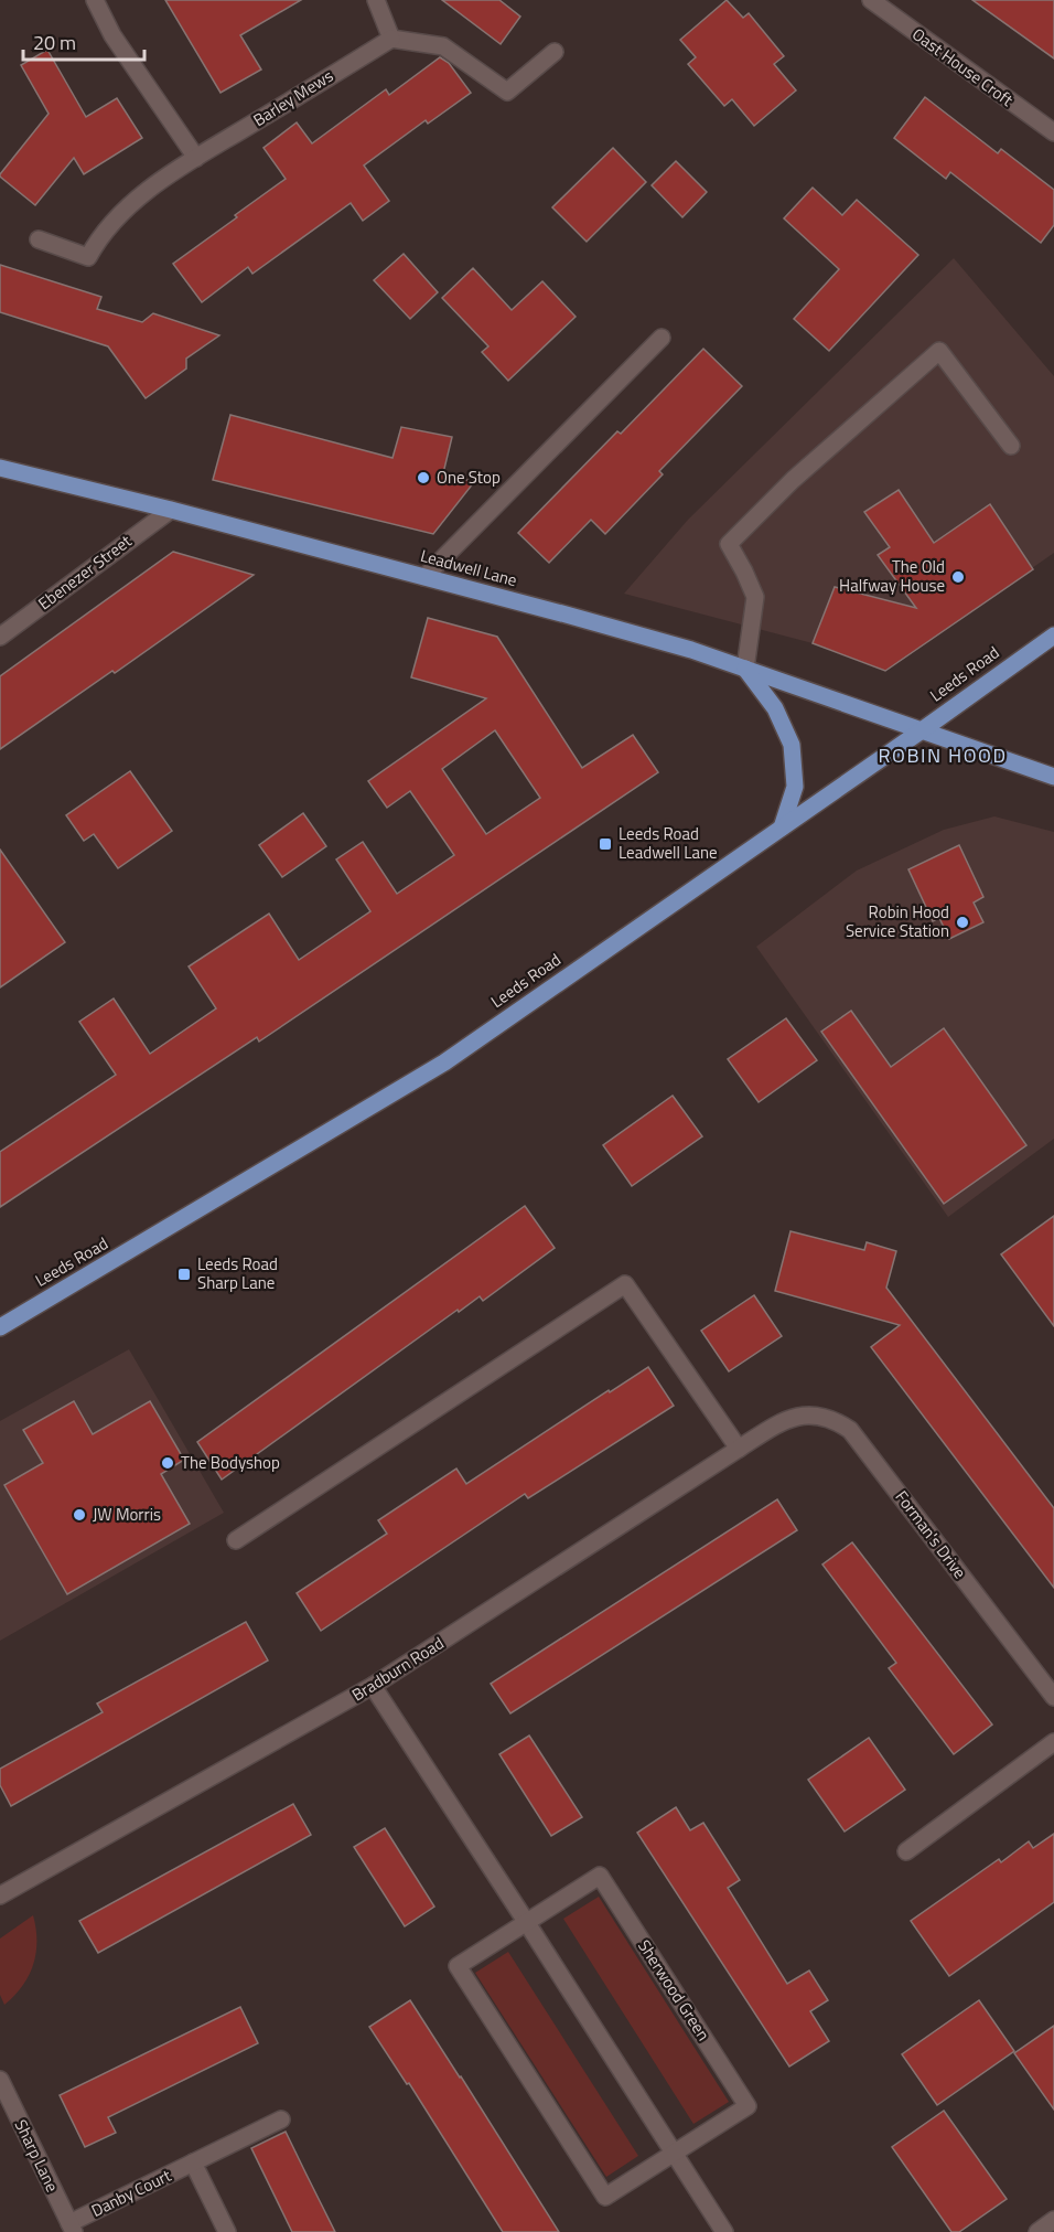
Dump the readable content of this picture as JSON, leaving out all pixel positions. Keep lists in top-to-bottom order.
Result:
{
  "streets": {
    "main road": ["Leadwell Lane", "Leeds Road"],
    "street": [
      "Oast House Croft",
      "Barley Mews",
      "Ebenezer Street",
      "Forman's Drive",
      "Bradburn Road",
      "Sherwood Green",
      "Sharp Lane",
      "Danby Court"
    ]
  },
  "crossings": [
    ["Leadwell Lane", "Ebenezer Street"],
    ["Leadwell Lane", "Leeds Road"],
    ["Forman's Drive", "Bradburn Road"],
    ["Sharp Lane", "Danby Court"]
  ],
  "districts": ["ROBIN HOOD"],
  "places": {
    "other": [
      "One Stop",
      "The Old Halfway House",
      "Robin Hood Service Station",
      "The Bodyshop",
      "JW Morris"
    ],
    "transit": ["Leeds Road Leadwell Lane", "Leeds Road Sharp Lane"]
  },
  "scale_bar": "20 m"
}
